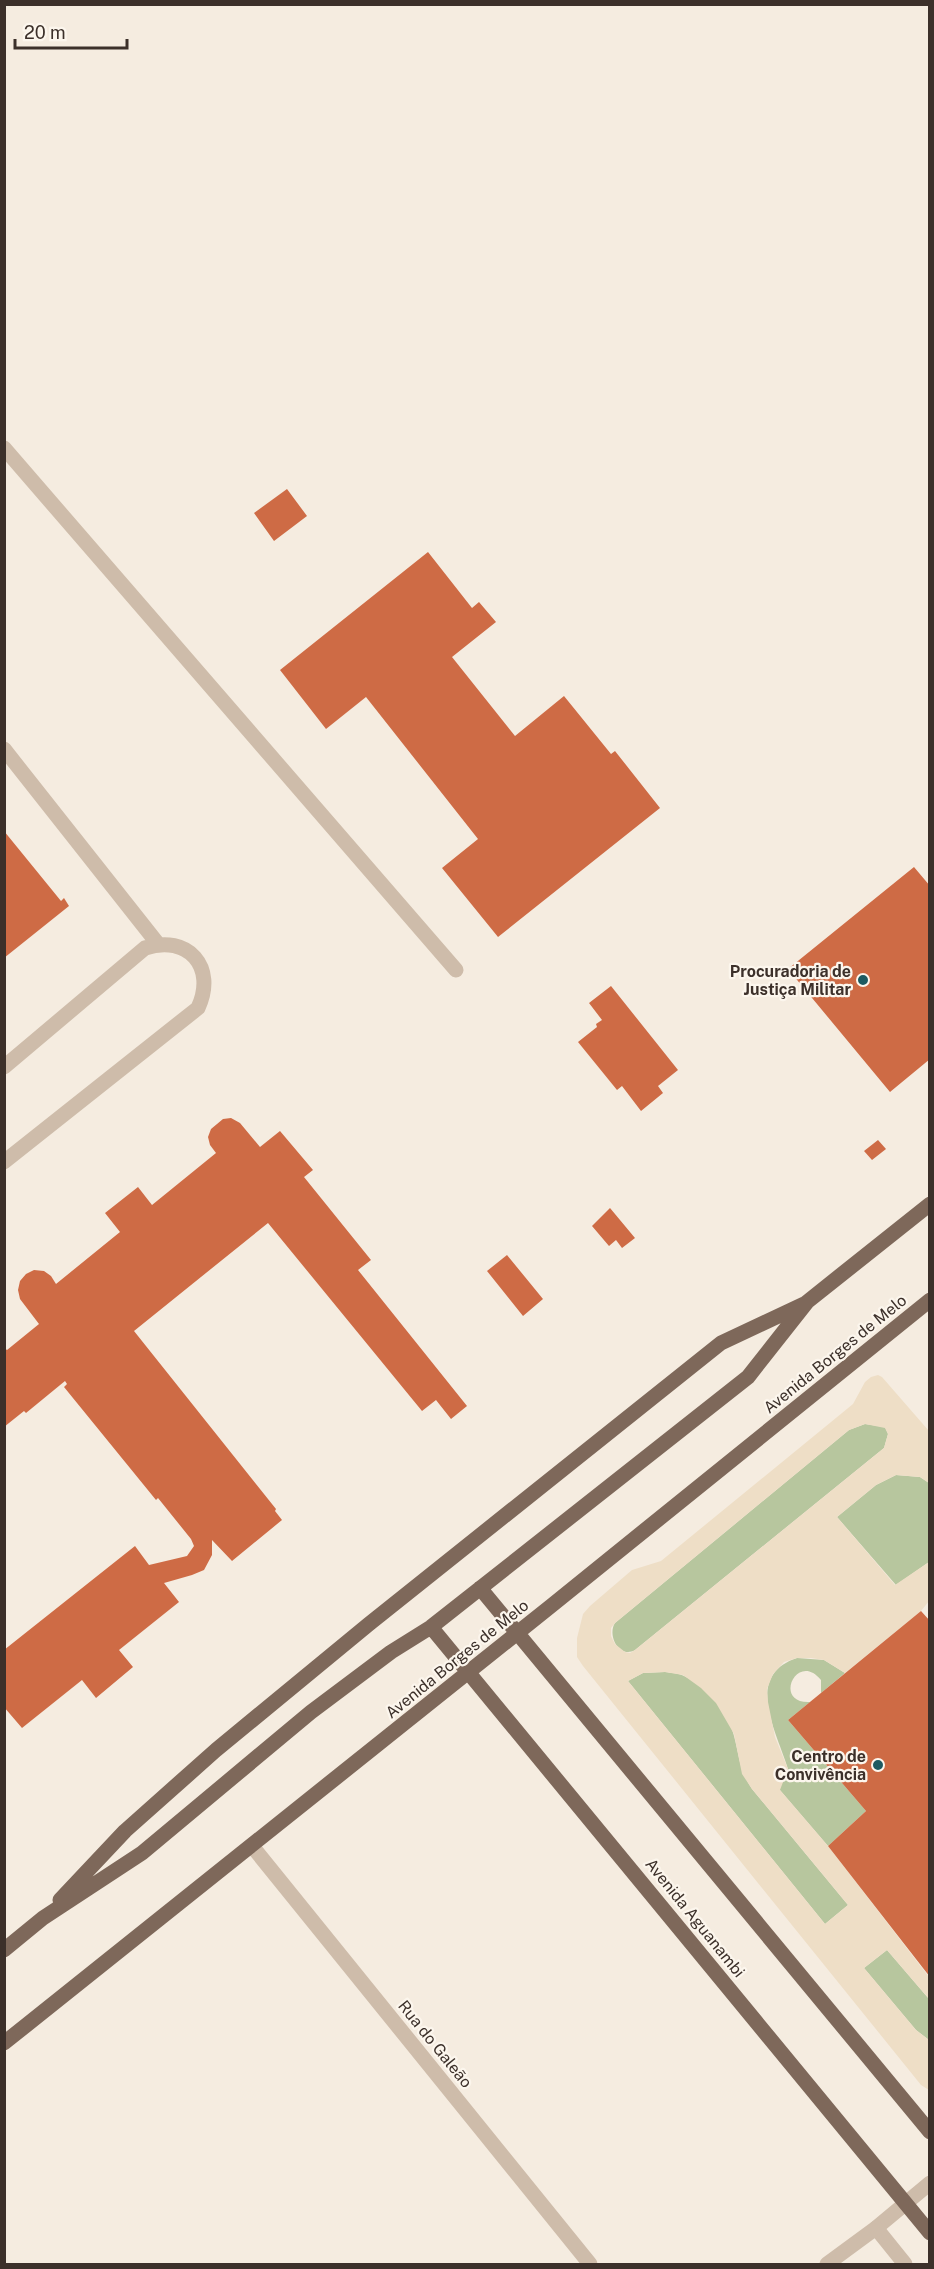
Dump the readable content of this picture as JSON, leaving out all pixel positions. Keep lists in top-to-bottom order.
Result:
{
  "streets": {
    "main road": ["Avenida Borges de Melo", "Avenida Aguanambi"],
    "street": ["Rua do Galeão"]
  },
  "crossings": [
    ["Avenida Borges de Melo", "Avenida Aguanambi"],
    ["Avenida Borges de Melo", "Rua do Galeão"]
  ],
  "places": ["Procuradoria de Justiça Militar", "Centro de Convivência"],
  "scale_bar": "20 m"
}
